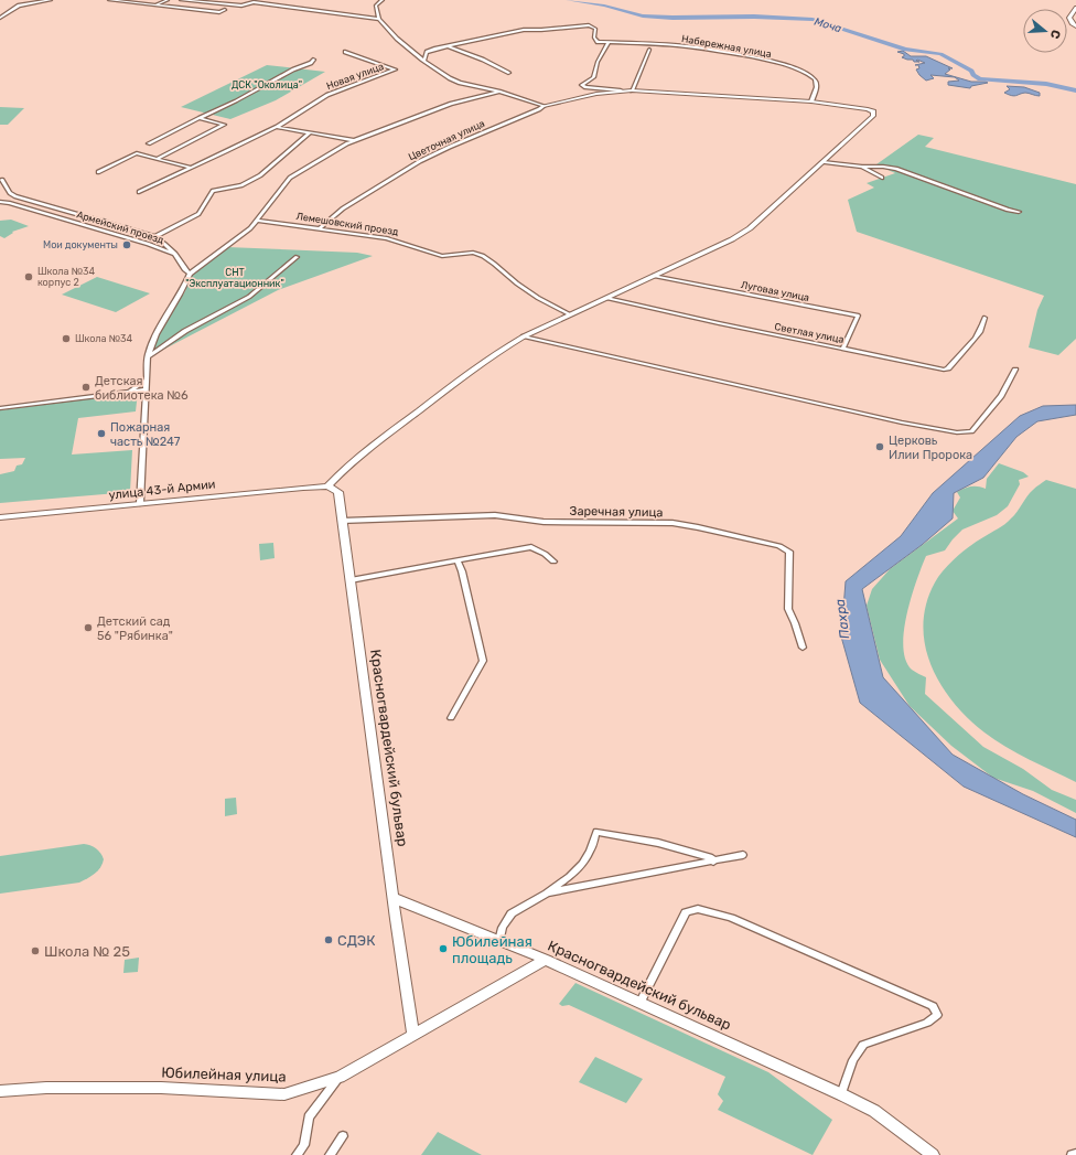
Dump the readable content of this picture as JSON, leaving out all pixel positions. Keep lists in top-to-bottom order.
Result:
{
  "streets": {
    "street": [
      "Набережная улица",
      "Новая улица",
      "Цветочная улица",
      "Лемешовский проезд",
      "Армейский проезд",
      "Луговая улица",
      "Светлая улица",
      "улица 43-й Армии",
      "Заречная улица",
      "Красногвардейский бульвар",
      "Юбилейная улица"
    ]
  },
  "crossings": [
    ["Цветочная улица", "Лемешовский проезд"],
    ["Луговая улица", "Светлая улица"],
    ["улица 43-й Армии", "Красногвардейский бульвар"],
    ["Заречная улица", "Красногвардейский бульвар"],
    ["Красногвардейский бульвар", "Юбилейная улица"]
  ],
  "water": ["Моча", "Пахра"],
  "parks": ["ДСК \"Околица\"", "СНТ \"Эксплуатационник\""],
  "places": [
    "Мои документы",
    "Школа №34 корпус 2",
    "Школа №34",
    "Детская библиотека №6",
    "Пожарная часть №247",
    "Церковь Илии Пророка",
    "Детский сад 56 \"Рябинка\"",
    "СДЭК",
    "Юбилейная площадь",
    "Школа № 25"
  ],
  "north": "right"
}
